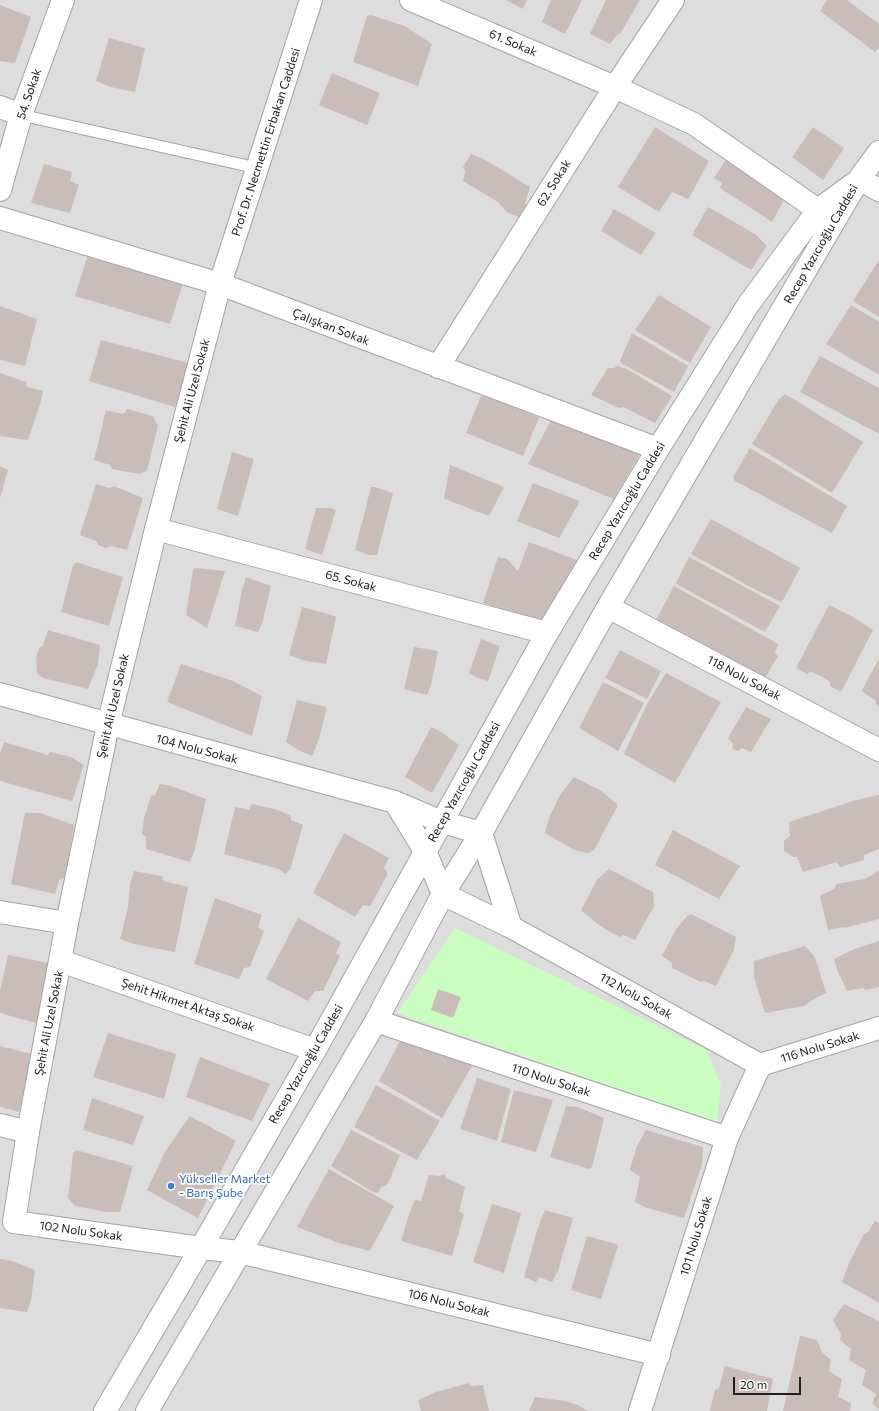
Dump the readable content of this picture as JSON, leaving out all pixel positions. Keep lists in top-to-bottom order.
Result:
{
  "streets": {
    "street": [
      "61. Sokak",
      "54. Sokak",
      "Prof. Dr. Necmettin Erbakan Caddesi",
      "62. Sokak",
      "Recep Yazıcıoğlu Caddesi",
      "Çalışkan Sokak",
      "Şehit Ali Uzel Sokak",
      "65. Sokak",
      "118 Nolu Sokak",
      "104 Nolu Sokak",
      "112 Nolu Sokak",
      "Şehit Hikmet Aktaş Sokak",
      "116 Nolu Sokak",
      "110 Nolu Sokak",
      "102 Nolu Sokak",
      "101 Nolu Sokak",
      "106 Nolu Sokak"
    ]
  },
  "crossings": [
    ["61. Sokak", "62. Sokak"],
    ["61. Sokak", "Recep Yazıcıoğlu Caddesi"],
    ["Prof. Dr. Necmettin Erbakan Caddesi", "Çalışkan Sokak"],
    ["Prof. Dr. Necmettin Erbakan Caddesi", "Şehit Ali Uzel Sokak"],
    ["62. Sokak", "Çalışkan Sokak"],
    ["Recep Yazıcıoğlu Caddesi", "Çalışkan Sokak"],
    ["Recep Yazıcıoğlu Caddesi", "65. Sokak"],
    ["Recep Yazıcıoğlu Caddesi", "118 Nolu Sokak"],
    ["Recep Yazıcıoğlu Caddesi", "104 Nolu Sokak"],
    ["Recep Yazıcıoğlu Caddesi", "112 Nolu Sokak"],
    ["Recep Yazıcıoğlu Caddesi", "Şehit Hikmet Aktaş Sokak"],
    ["Recep Yazıcıoğlu Caddesi", "110 Nolu Sokak"],
    ["Recep Yazıcıoğlu Caddesi", "102 Nolu Sokak"],
    ["Recep Yazıcıoğlu Caddesi", "106 Nolu Sokak"],
    ["Çalışkan Sokak", "Şehit Ali Uzel Sokak"],
    ["Şehit Ali Uzel Sokak", "65. Sokak"],
    ["Şehit Ali Uzel Sokak", "104 Nolu Sokak"],
    ["Şehit Ali Uzel Sokak", "Şehit Hikmet Aktaş Sokak"],
    ["Şehit Ali Uzel Sokak", "102 Nolu Sokak"],
    ["112 Nolu Sokak", "116 Nolu Sokak"],
    ["112 Nolu Sokak", "101 Nolu Sokak"],
    ["116 Nolu Sokak", "101 Nolu Sokak"],
    ["110 Nolu Sokak", "101 Nolu Sokak"],
    ["102 Nolu Sokak", "106 Nolu Sokak"],
    ["101 Nolu Sokak", "106 Nolu Sokak"]
  ],
  "places": ["Yükseller Market - Barış Şube"],
  "scale_bar": "20 m"
}
